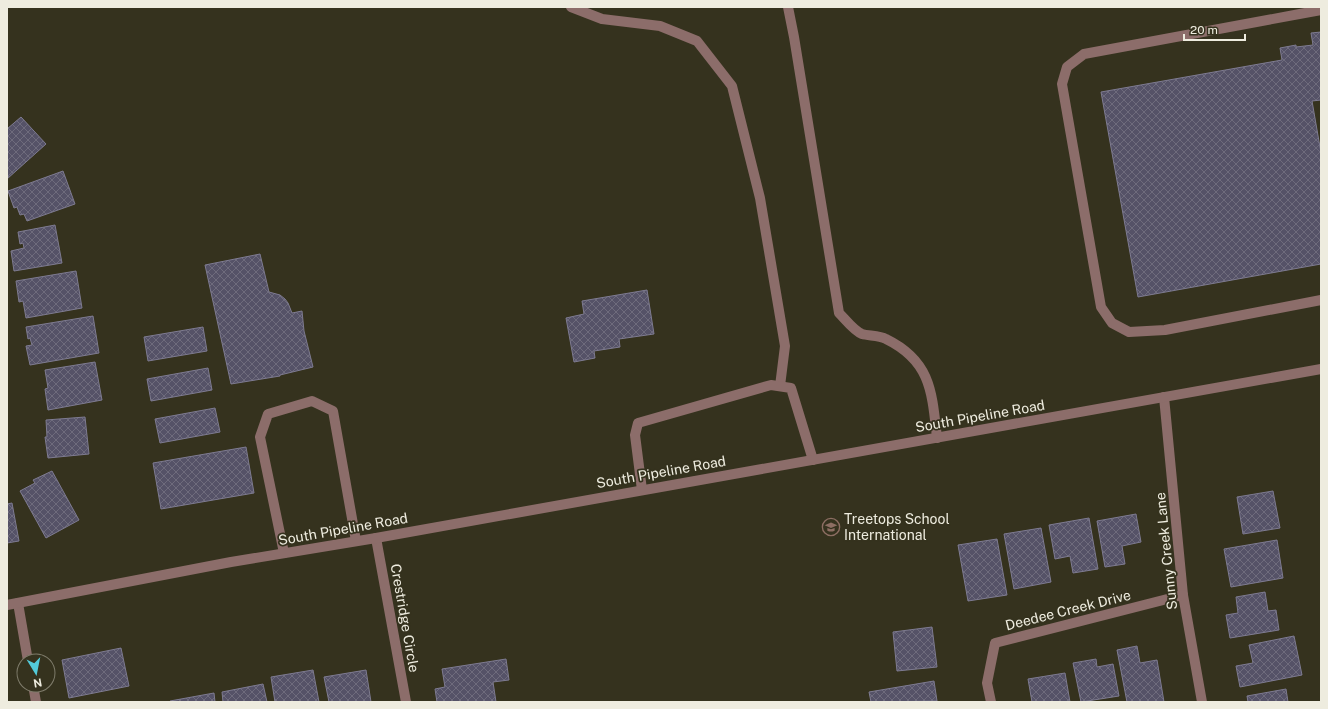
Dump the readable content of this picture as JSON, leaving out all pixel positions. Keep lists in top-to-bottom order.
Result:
{
  "streets": {
    "street": [
      "South Pipeline Road",
      "Sunny Creek Lane",
      "Deedee Creek Drive",
      "Crestridge Circle"
    ]
  },
  "crossings": [
    ["South Pipeline Road", "Sunny Creek Lane"],
    ["South Pipeline Road", "Crestridge Circle"],
    ["Sunny Creek Lane", "Deedee Creek Drive"]
  ],
  "places": {
    "school or university": ["Treetops School International"]
  },
  "scale_bar": "20 m",
  "north": "bottom"
}
